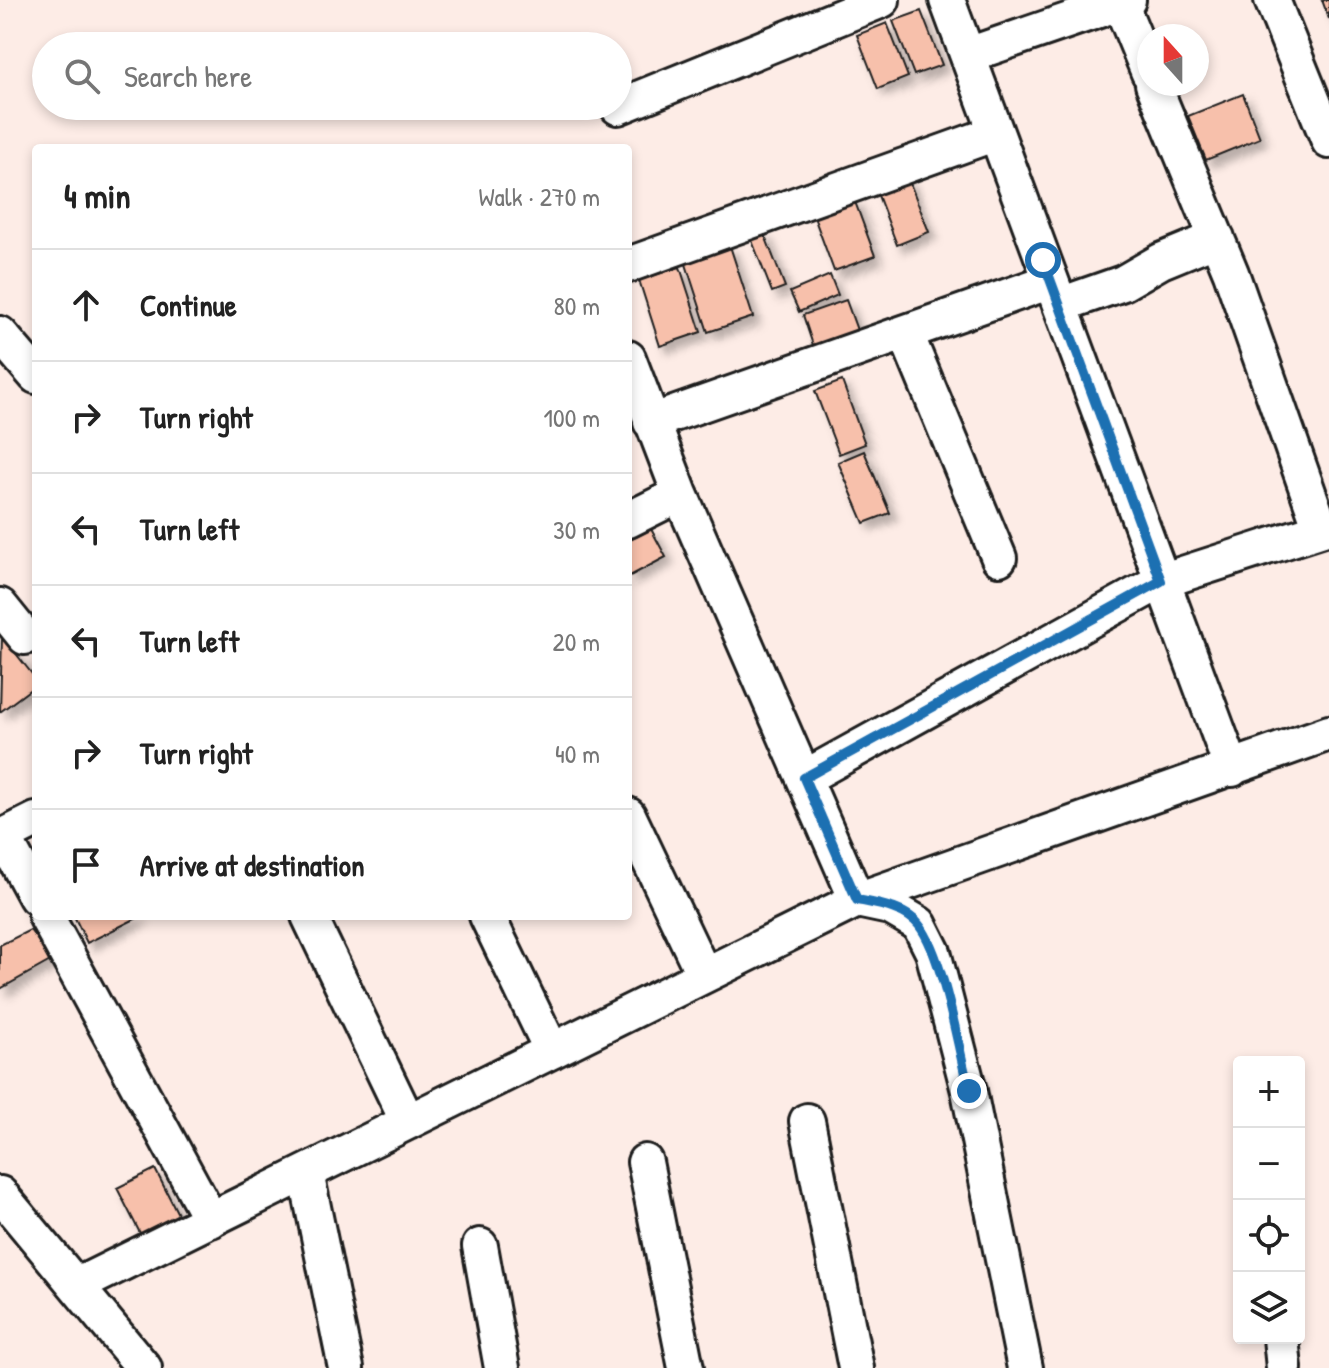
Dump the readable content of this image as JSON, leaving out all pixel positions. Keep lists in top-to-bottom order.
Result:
{
  "north": "top",
  "page": {
    "search": "Search here",
    "heading": ["4 min", "Walk · 270 m"],
    "list": [
      ["Continue", "80 m"],
      ["Turn right", "100 m"],
      ["Turn left", "30 m"],
      ["Turn left", "20 m"],
      ["Turn right", "40 m"],
      "Arrive at destination"
    ],
    "map_buttons": ["+", "−"]
  }
}
